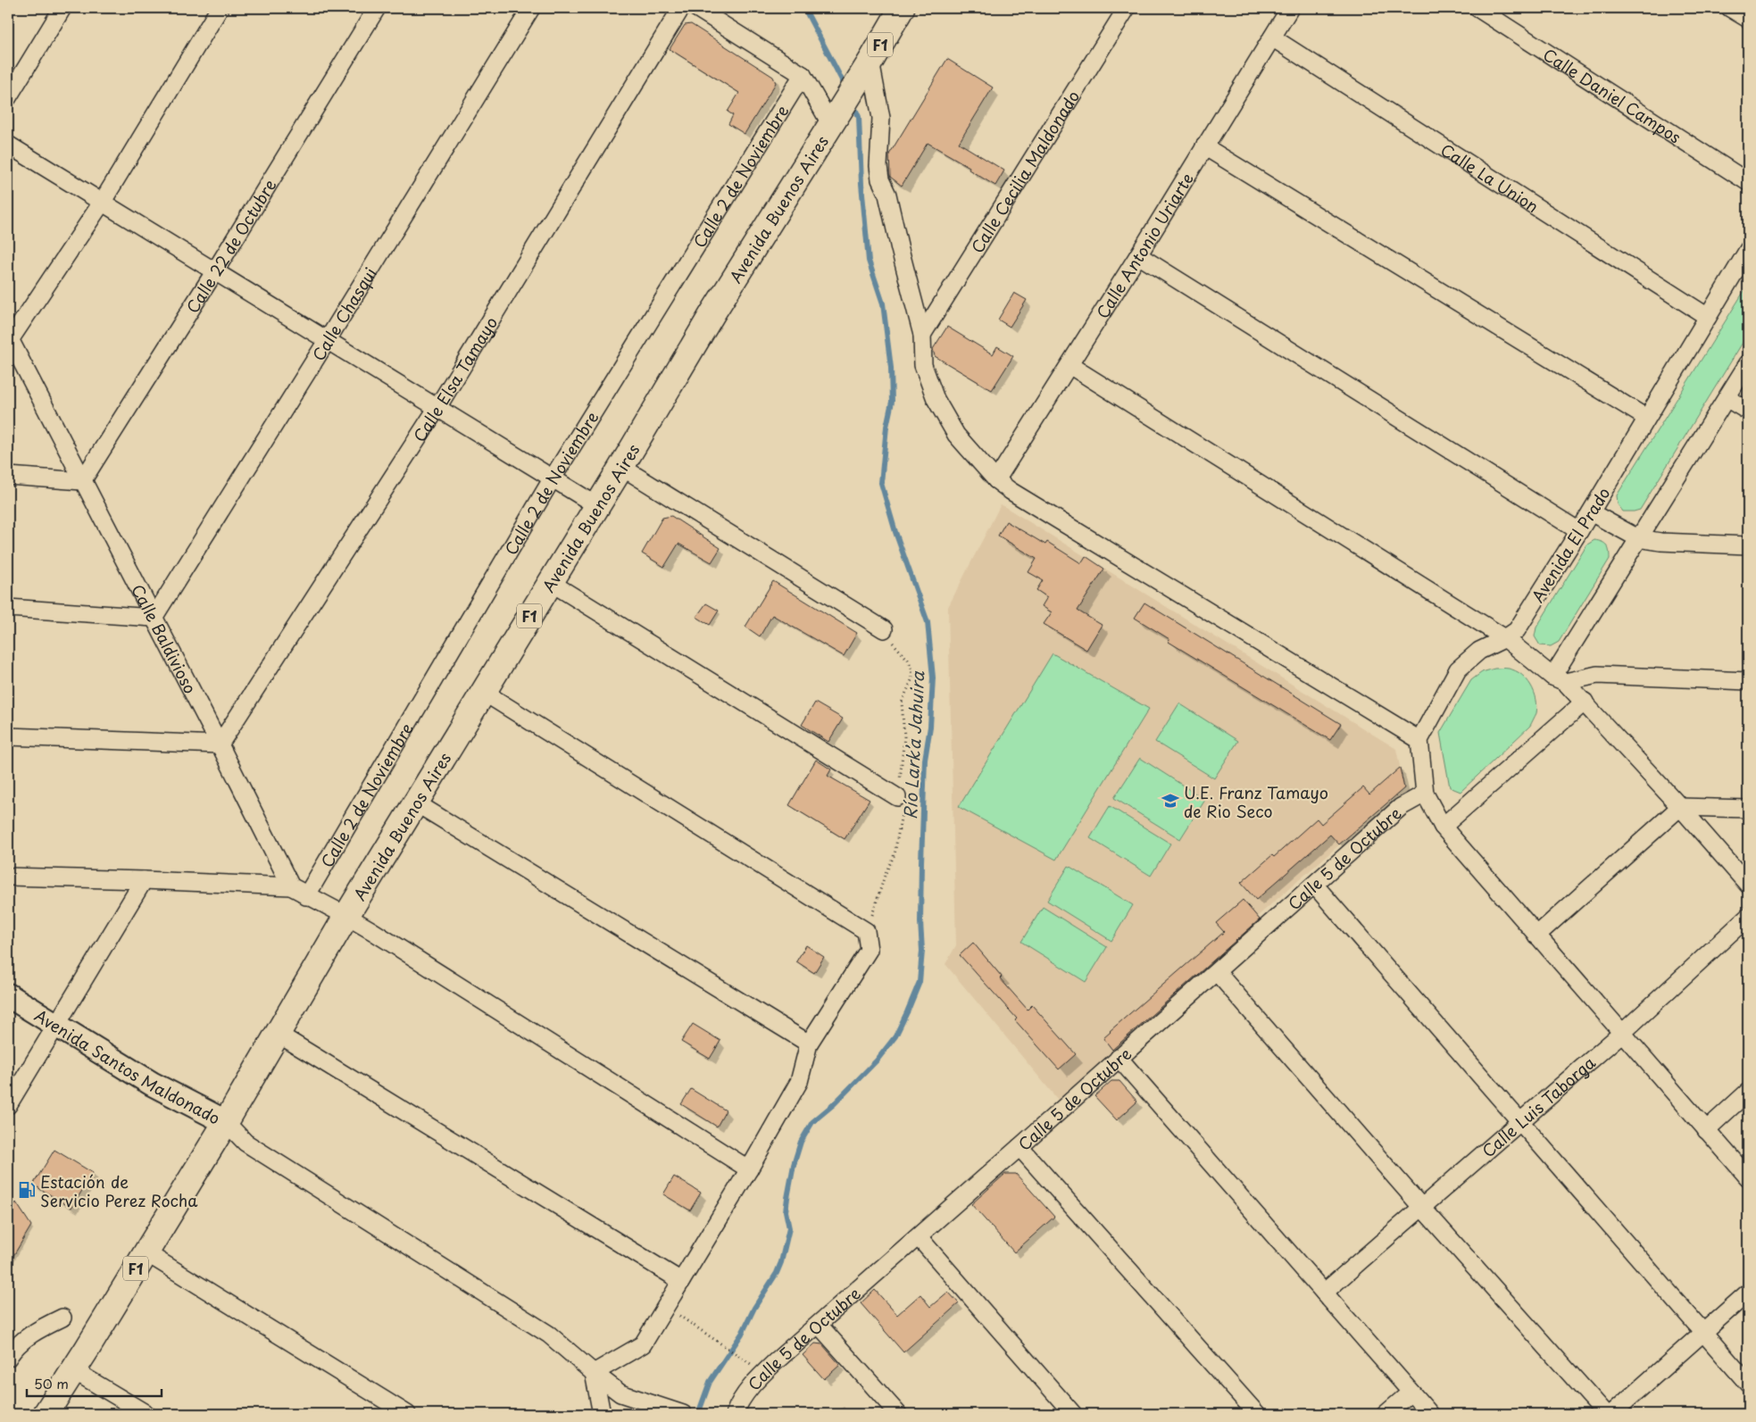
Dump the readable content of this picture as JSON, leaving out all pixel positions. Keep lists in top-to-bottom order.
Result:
{
  "streets": {
    "highway": ["F1", "Avenida Buenos Aires"],
    "street": [
      "Calle Daniel Campos",
      "Calle Cecilia Maldonado",
      "Calle 2 de Noviembre",
      "Calle La Union",
      "Calle Antonio Uriarte",
      "Calle 22 de Octubre",
      "Calle Chasqui",
      "Calle Elsa Tamayo",
      "Avenida El Prado",
      "Calle Baldivioso",
      "Calle 5 de Octubre",
      "Avenida Santos Maldonado",
      "Calle Luis Taborga"
    ]
  },
  "crossings": [
    ["F1", "Avenida Buenos Aires"],
    ["F1", "Avenida Santos Maldonado"],
    ["Calle La Union", "Calle Antonio Uriarte"],
    ["Calle La Union", "Avenida El Prado"],
    ["Avenida Buenos Aires", "Avenida Santos Maldonado"],
    ["Calle 22 de Octubre", "Calle Baldivioso"],
    ["Calle Chasqui", "Calle Baldivioso"],
    ["Calle Elsa Tamayo", "Calle Baldivioso"]
  ],
  "water": ["Río Lark’a Jahuira"],
  "places": {
    "school or university": ["U.E. Franz Tamayo de Rio Seco"],
    "fuel station": ["Estación de Servicio Perez Rocha"]
  },
  "scale_bar": "50 m"
}
